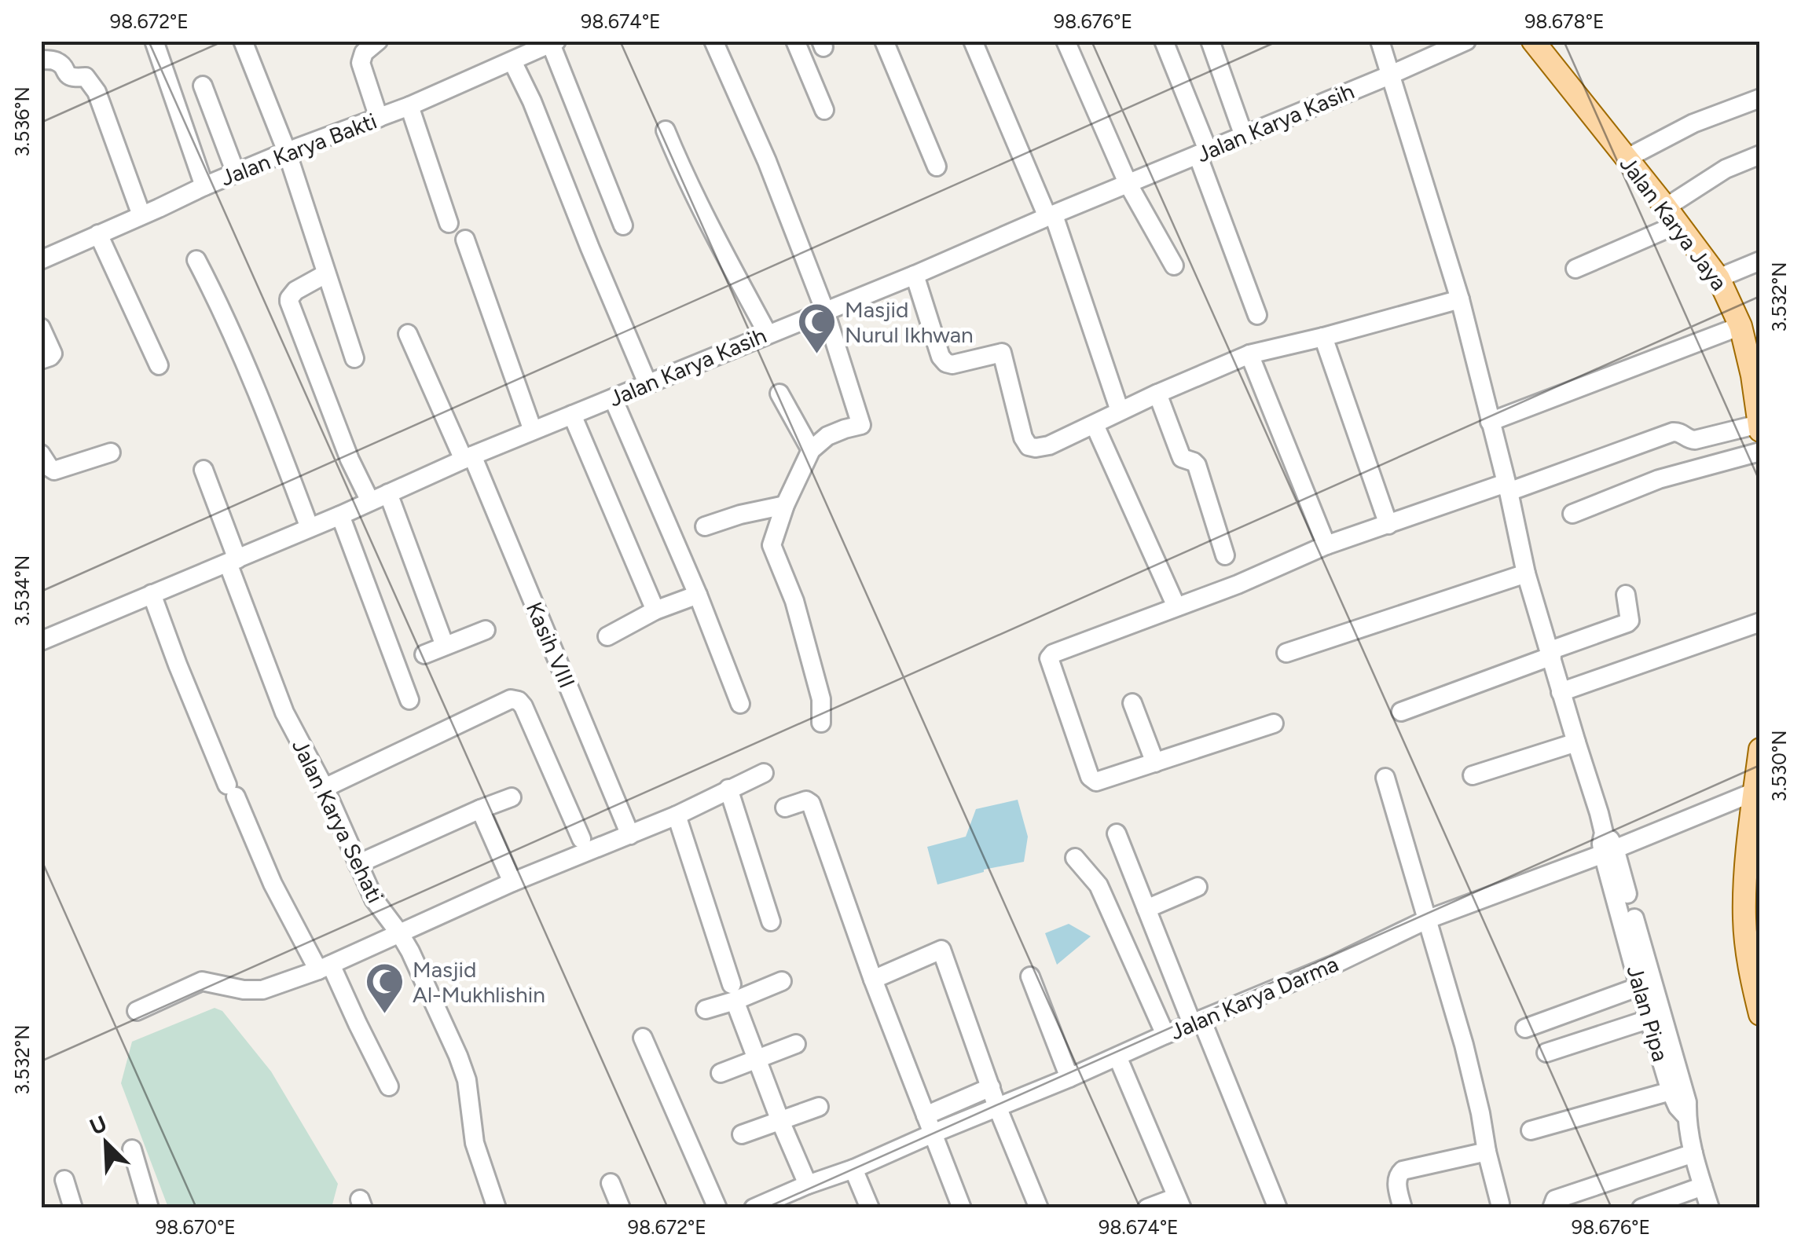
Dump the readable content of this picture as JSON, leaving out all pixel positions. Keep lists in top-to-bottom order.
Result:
{
  "streets": {
    "main road": ["Jalan Karya Jaya"],
    "street": [
      "Jalan Karya Kasih",
      "Jalan Karya Bakti",
      "Kasih VIII",
      "Jalan Karya Sehati",
      "Jalan Karya Darma",
      "Jalan Pipa"
    ]
  },
  "crossings": [
    ["Jalan Karya Kasih", "Kasih VIII"],
    ["Jalan Karya Kasih", "Jalan Karya Sehati"],
    ["Jalan Karya Darma", "Jalan Pipa"]
  ],
  "places": {
    "mosque": ["Masjid Nurul Ikhwan", "Masjid Al-Mukhlishin"]
  },
  "north": "top left",
  "coordinates": [
    "98.672°E",
    "98.674°E",
    "98.676°E",
    "98.678°E",
    "3.536°N",
    "3.532°N",
    "3.534°N",
    "3.530°N",
    "98.670°E"
  ]
}
